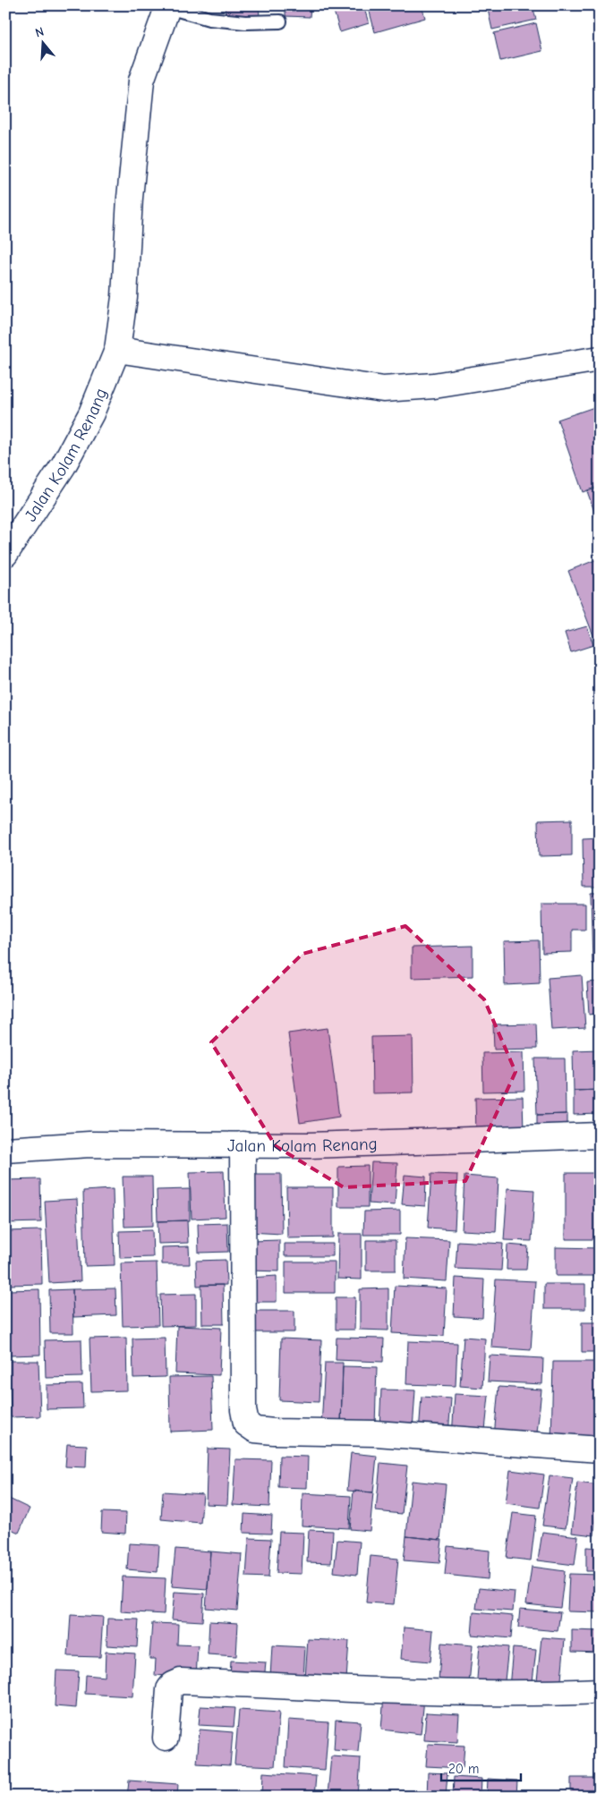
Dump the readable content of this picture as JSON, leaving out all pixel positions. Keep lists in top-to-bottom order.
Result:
{
  "streets": {
    "street": ["Jalan Kolam Renang"]
  },
  "scale_bar": "20 m",
  "north": "top"
}
